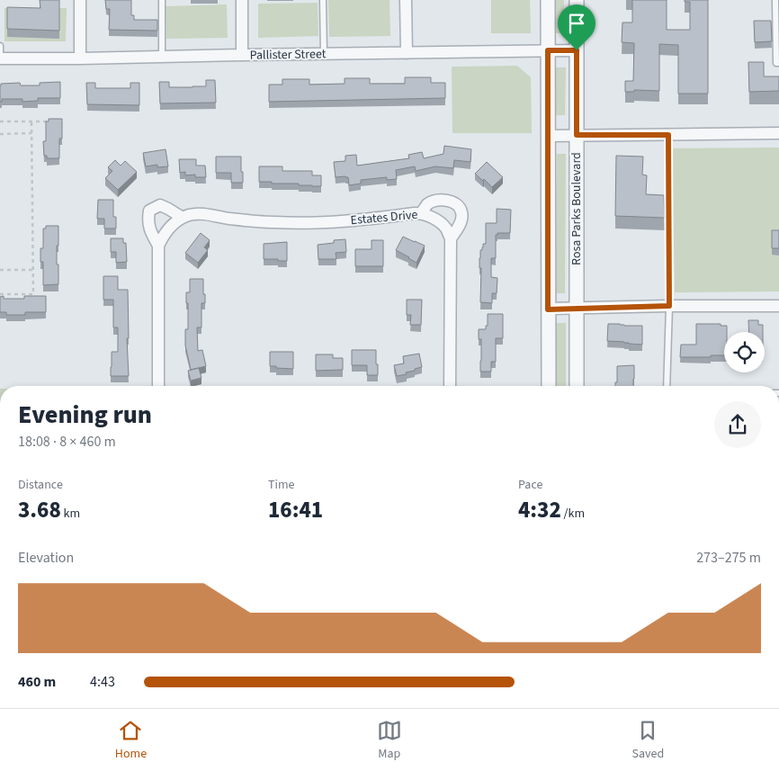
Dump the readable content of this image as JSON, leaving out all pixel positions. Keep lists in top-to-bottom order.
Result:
{
  "streets": {
    "street": ["Pallister Street", "Rosa Parks Boulevard", "Estates Drive"]
  },
  "crossings": [
    ["Pallister Street", "Rosa Parks Boulevard"]
  ],
  "page": {
    "heading": ["Evening run", "18:08 · 8 × 460 m"],
    "stats": [
      ["Distance", "3.68 km"],
      ["Time", "16:41"],
      ["Pace", "4:32 /km"]
    ],
    "chart": ["Elevation", "273–275 m"],
    "list": [
      {
        "name": "460 m",
        "note": "4:43"
      }
    ],
    "tabs": ["Home", "Map", "Saved"]
  }
}
